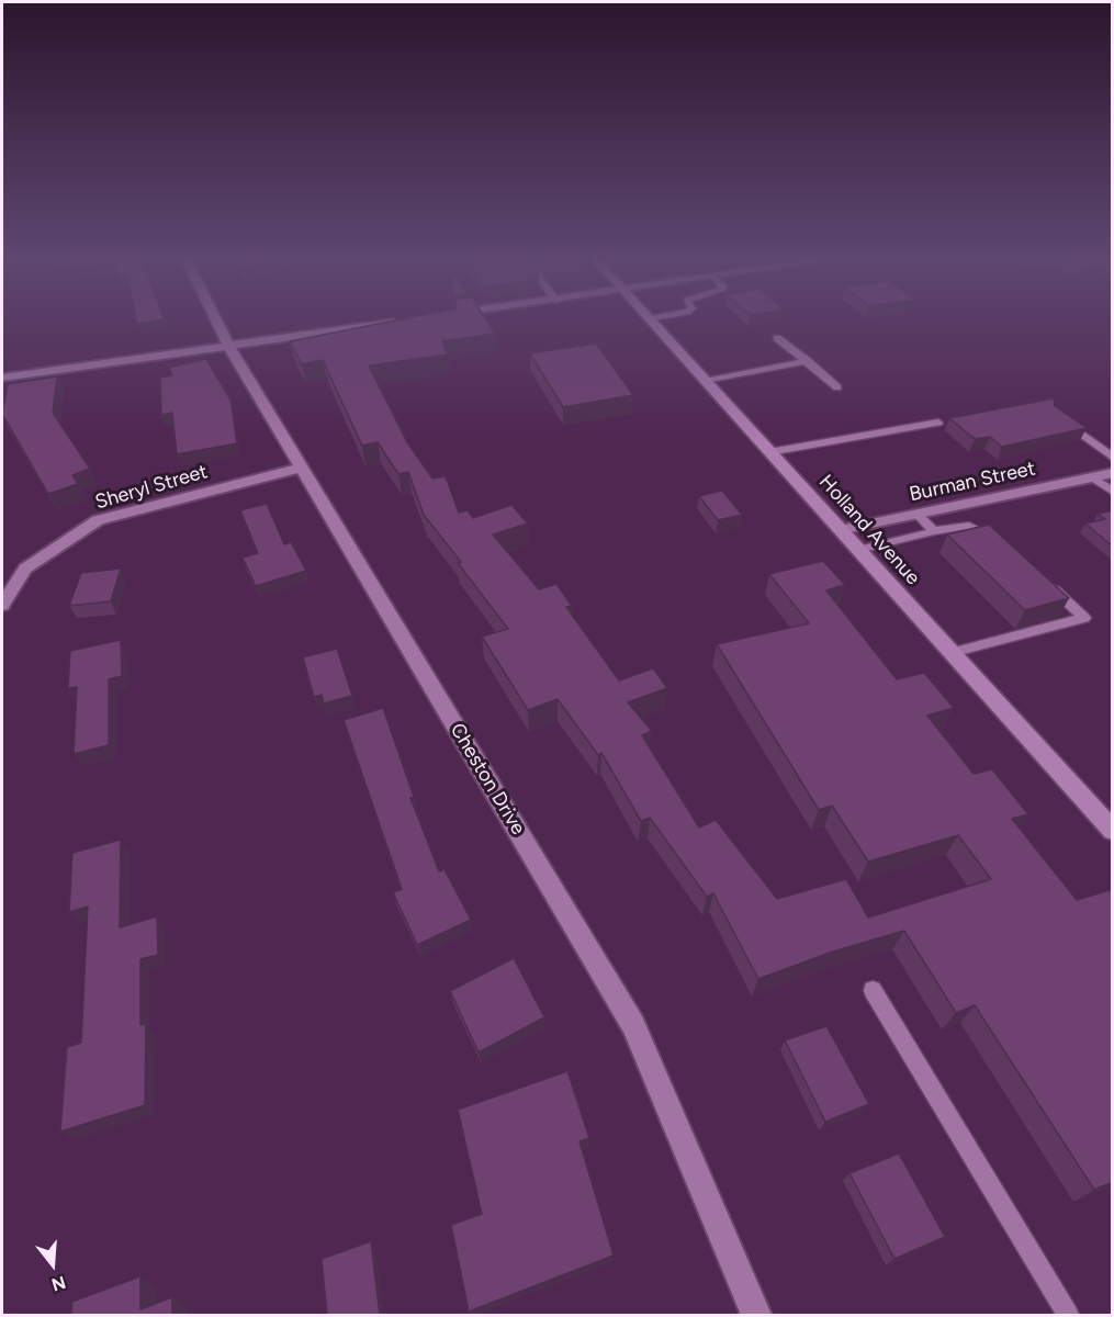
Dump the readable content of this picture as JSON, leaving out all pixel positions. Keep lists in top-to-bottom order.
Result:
{
  "streets": {
    "main road": ["Holland Avenue"],
    "street": ["Burman Street", "Sheryl Street", "Cheston Drive"]
  },
  "crossings": [
    ["Burman Street", "Holland Avenue"],
    ["Sheryl Street", "Cheston Drive"]
  ],
  "north": "bottom"
}
